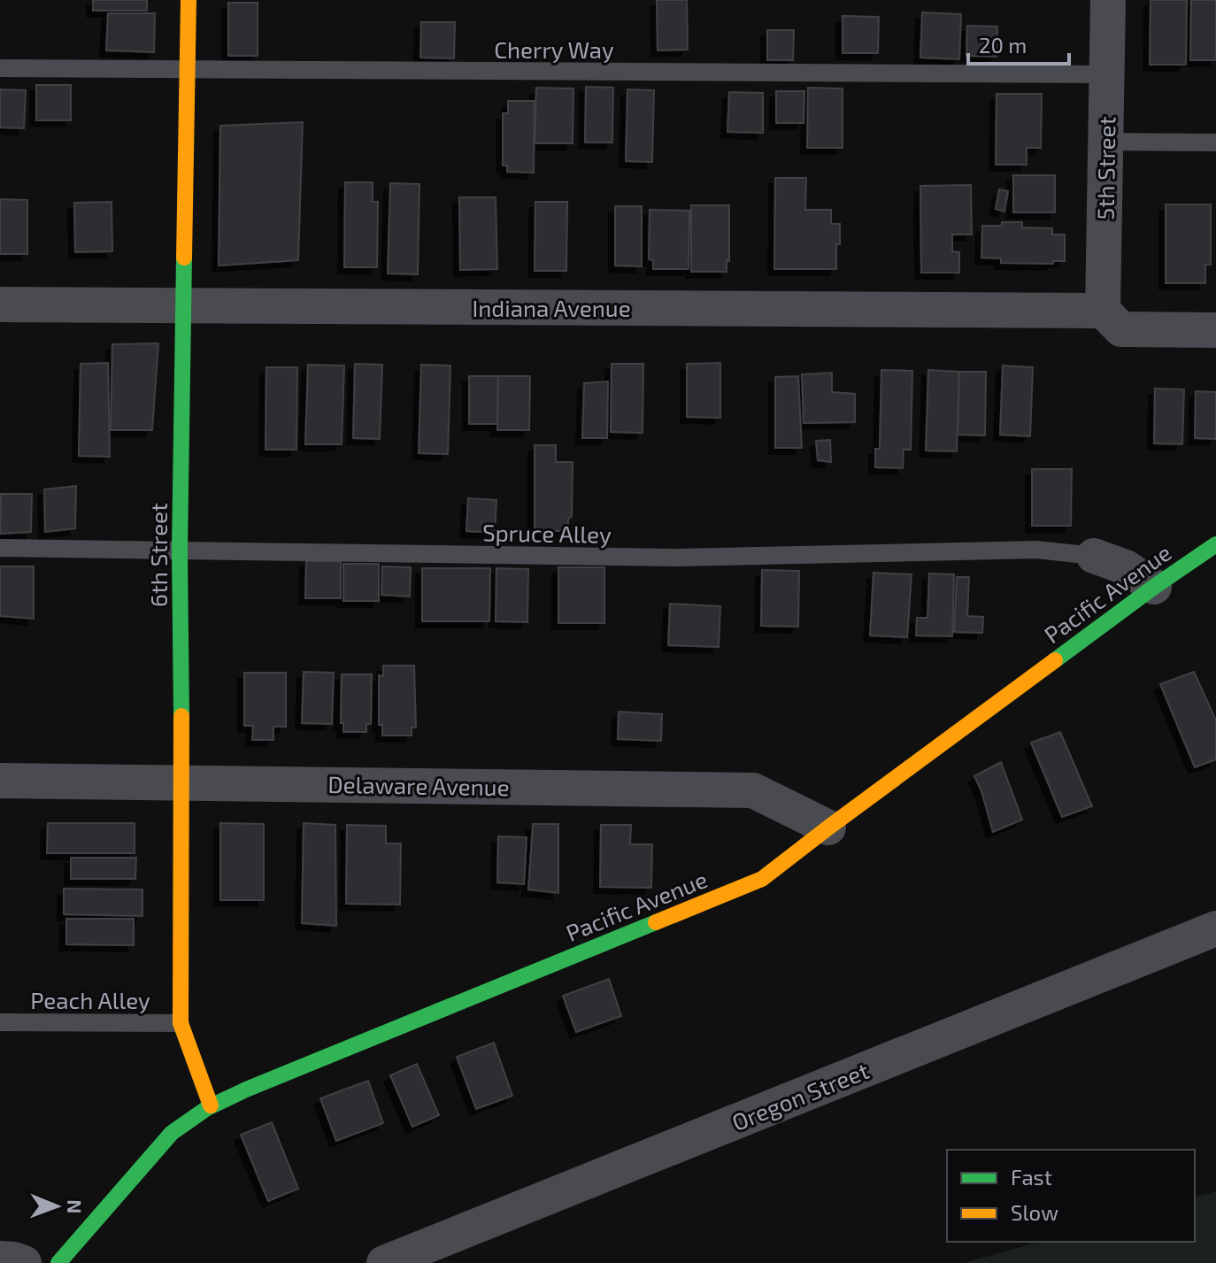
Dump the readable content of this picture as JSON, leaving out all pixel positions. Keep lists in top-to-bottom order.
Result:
{
  "streets": {
    "street": [
      "5th Street",
      "Indiana Avenue",
      "6th Street",
      "Pacific Avenue",
      "Delaware Avenue",
      "Oregon Street"
    ],
    "lane": ["Cherry Way", "Spruce Alley", "Peach Alley"]
  },
  "crossings": [
    ["Cherry Way", "5th Street"],
    ["Cherry Way", "6th Street"],
    ["5th Street", "Indiana Avenue"],
    ["Indiana Avenue", "6th Street"],
    ["Spruce Alley", "6th Street"],
    ["6th Street", "Pacific Avenue"],
    ["6th Street", "Delaware Avenue"],
    ["6th Street", "Peach Alley"],
    ["Pacific Avenue", "Delaware Avenue"]
  ],
  "legend": ["Fast", "Slow"],
  "scale_bar": "20 m",
  "north": "right"
}
